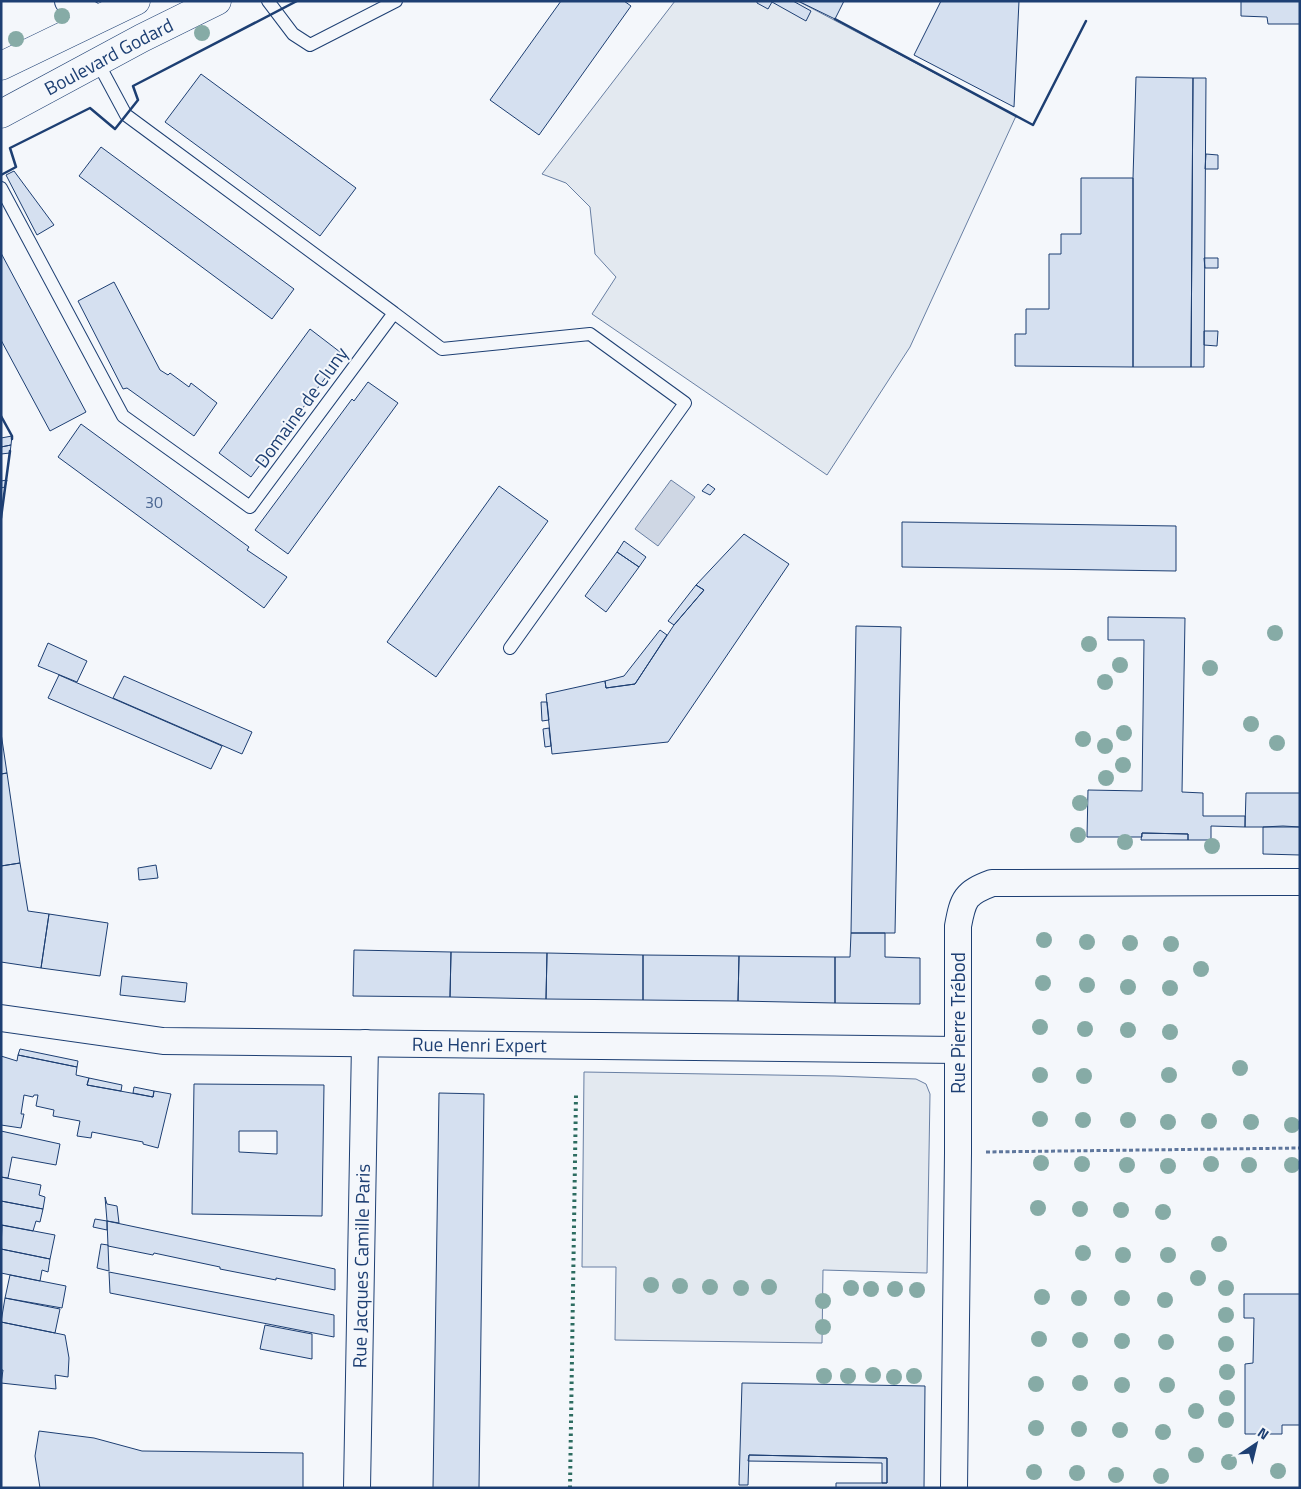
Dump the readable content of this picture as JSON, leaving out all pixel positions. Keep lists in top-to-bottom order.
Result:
{
  "streets": {
    "main road": ["Boulevard Godard"],
    "street": ["Rue Pierre Trébod", "Rue Henri Expert", "Rue Jacques Camille Paris"],
    "lane": ["Domaine de Cluny"]
  },
  "crossings": [
    ["Rue Pierre Trébod", "Rue Henri Expert"],
    ["Rue Henri Expert", "Rue Jacques Camille Paris"]
  ],
  "house_numbers": ["30"],
  "north": "top right"
}
